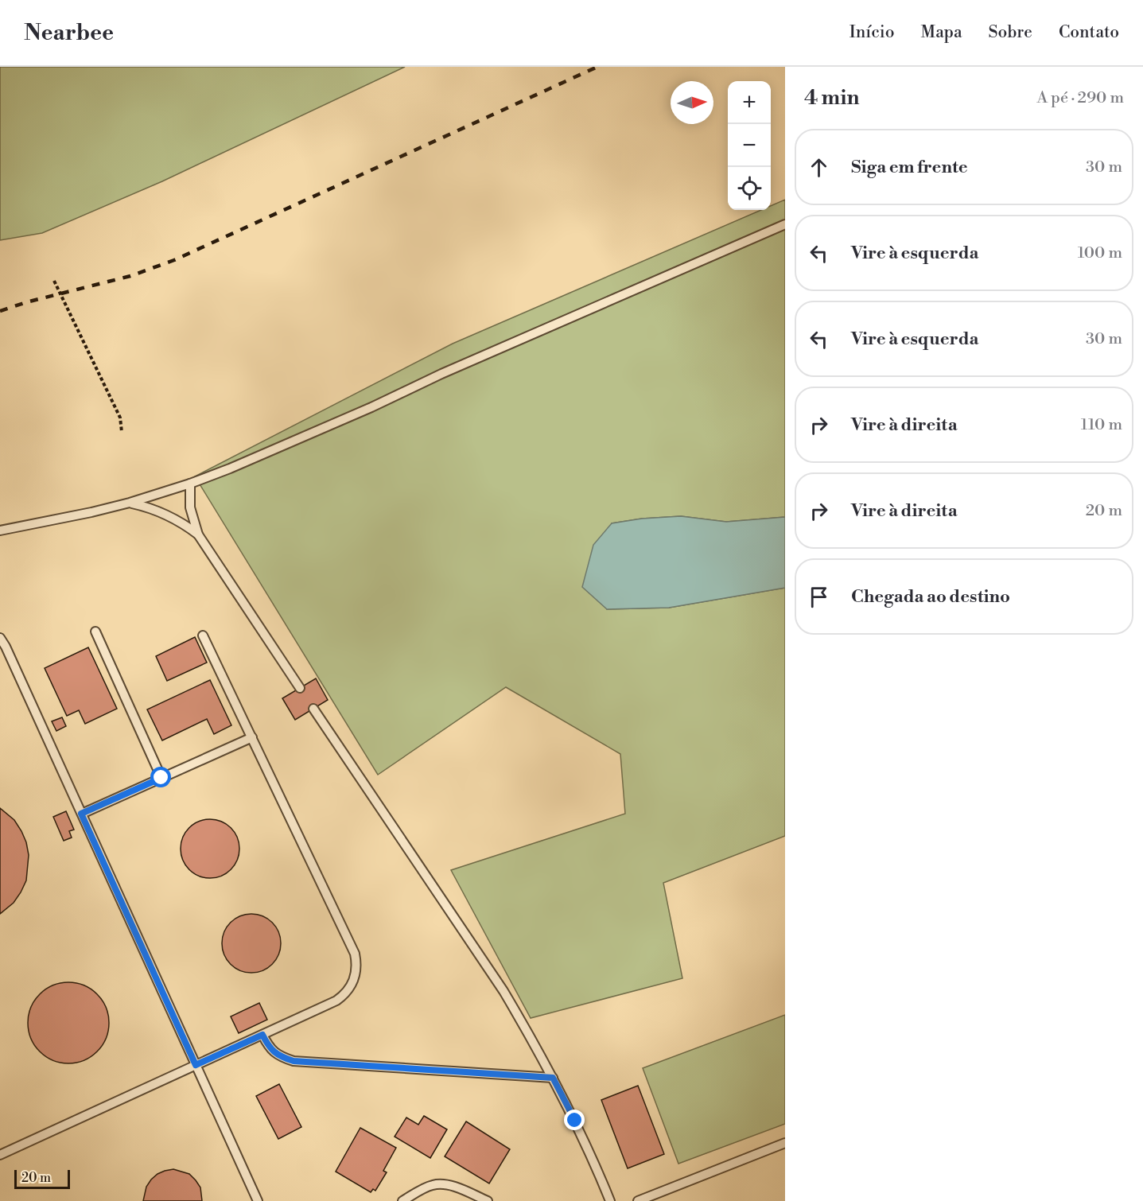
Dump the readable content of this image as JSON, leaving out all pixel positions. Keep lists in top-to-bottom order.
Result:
{
  "scale_bar": "20 m",
  "north": "right",
  "page": {
    "header": "Nearbee",
    "nav": [
      "Início",
      "Mapa",
      "Sobre",
      "Contato"
    ],
    "heading": ["4 min", "A pé · 290 m"],
    "map_buttons": ["+", "−"],
    "list": [
      ["Siga em frente", "30 m"],
      ["Vire à esquerda", "100 m"],
      ["Vire à esquerda", "30 m"],
      ["Vire à direita", "110 m"],
      ["Vire à direita", "20 m"],
      "Chegada ao destino"
    ],
    "scale": "20 m"
  }
}
